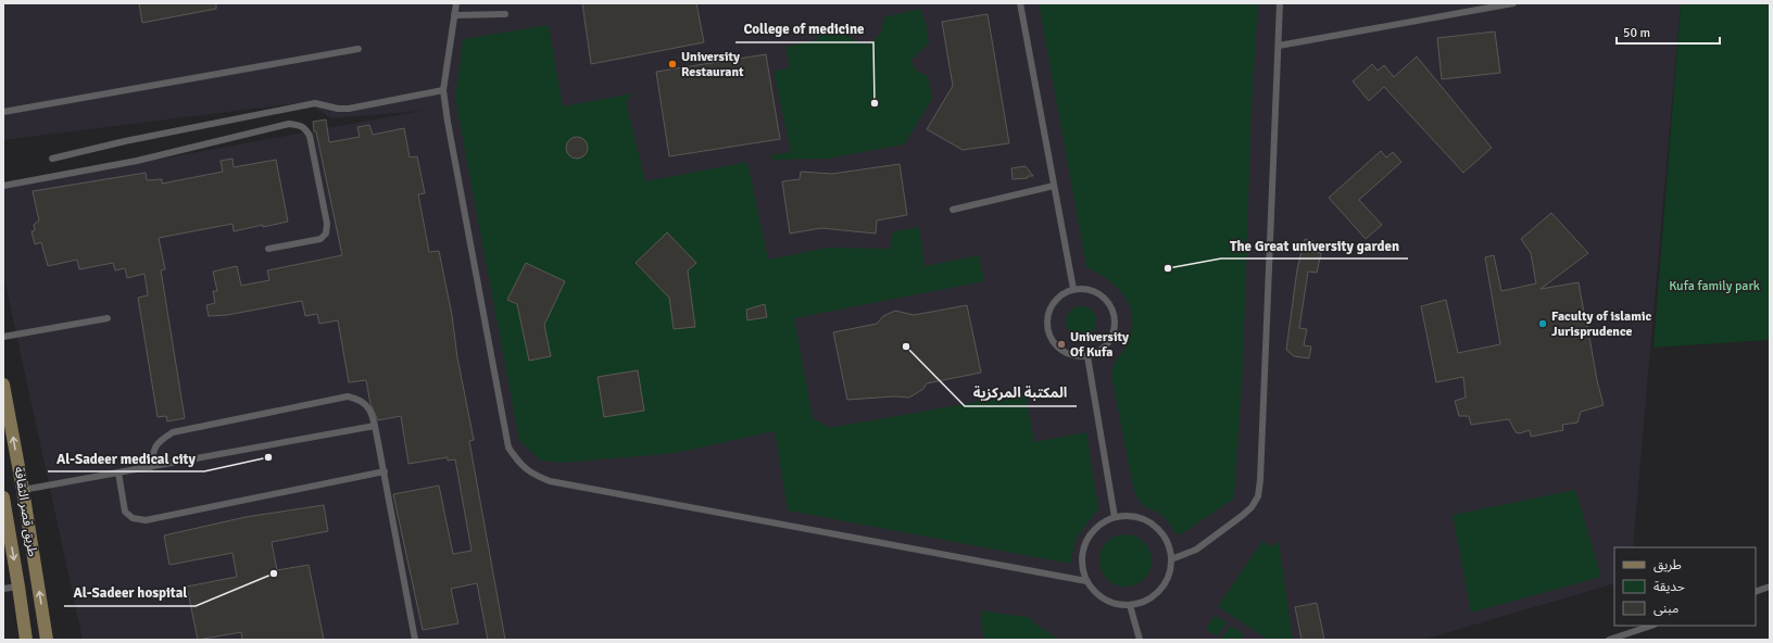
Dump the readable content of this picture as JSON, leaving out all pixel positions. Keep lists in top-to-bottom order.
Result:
{
  "streets": {
    "street": ["طريق قصر الثقافة"]
  },
  "parks": ["Kufa family park"],
  "places": [
    "University Restaurant",
    "College of medicine",
    "The Great university garden",
    "Faculty of islamic Jurisprudence",
    "University Of Kufa",
    "المكتبة المركزية",
    "Al-Sadeer medical city",
    "Al-Sadeer hospital"
  ],
  "legend": ["طريق", "حديقة", "مبنى"],
  "scale_bar": "50 m"
}
